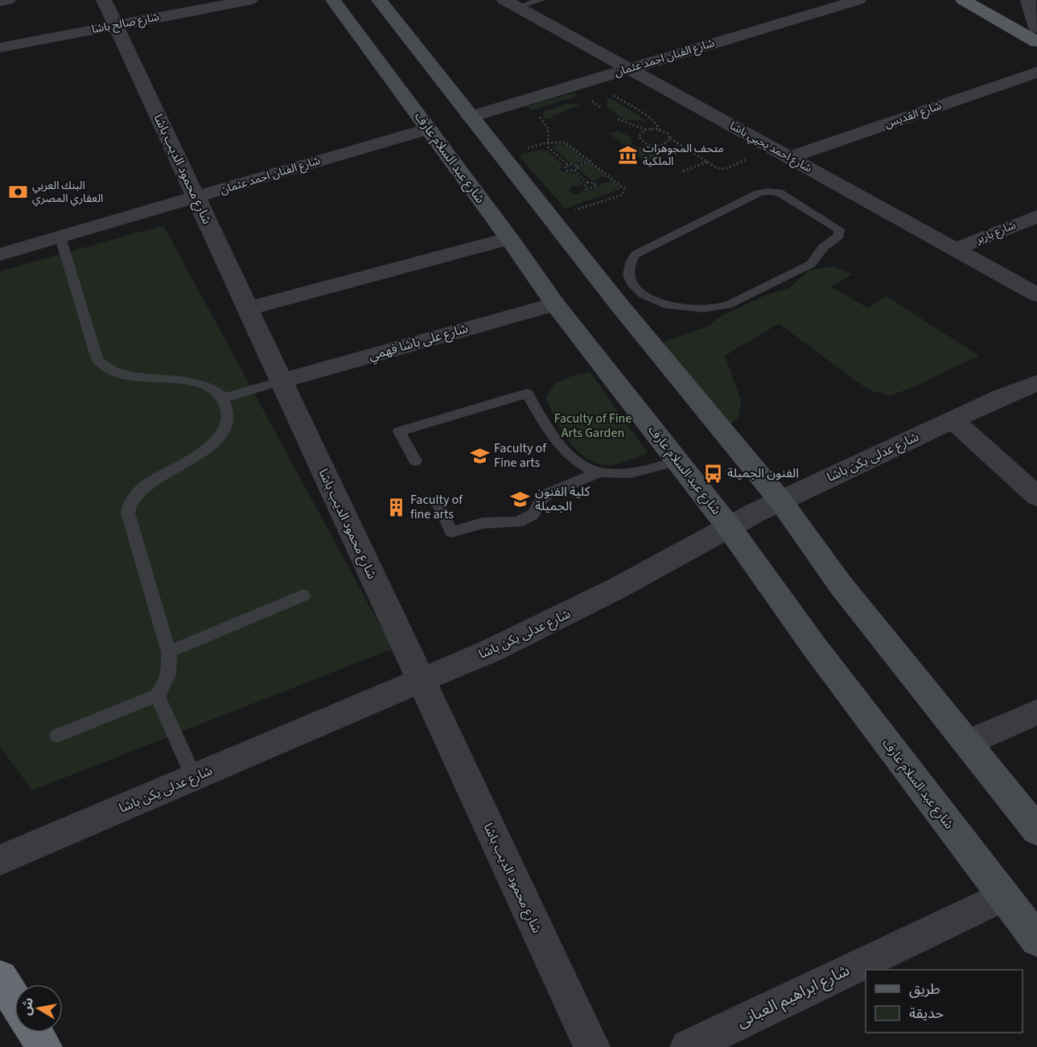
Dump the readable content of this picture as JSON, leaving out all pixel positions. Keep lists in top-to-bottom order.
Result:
{
  "streets": {
    "street": [
      "شارع صالح باشا",
      "شارع الفنان احمد عثمان",
      "شارع القديس",
      "شارع احمد يحيي باشا",
      "شارع عبد السلام عارف",
      "شارع محمود الديب باشا",
      "شارع باربر",
      "شارع على باشا فهمي",
      "شارع عدلى يكن باشا",
      "شارع ابراهيم العبانى"
    ]
  },
  "crossings": [
    ["شارع صالح باشا", "شارع محمود الديب باشا"],
    ["شارع الفنان احمد عثمان", "شارع احمد يحيي باشا"],
    ["شارع الفنان احمد عثمان", "شارع عبد السلام عارف"],
    ["شارع الفنان احمد عثمان", "شارع محمود الديب باشا"],
    ["شارع القديس", "شارع احمد يحيي باشا"],
    ["شارع احمد يحيي باشا", "شارع باربر"],
    ["شارع عبد السلام عارف", "شارع على باشا فهمي"],
    ["شارع عبد السلام عارف", "شارع عدلى يكن باشا"],
    ["شارع عبد السلام عارف", "شارع ابراهيم العبانى"],
    ["شارع محمود الديب باشا", "شارع على باشا فهمي"],
    ["شارع محمود الديب باشا", "شارع عدلى يكن باشا"]
  ],
  "parks": ["Faculty of Fine Arts Garden"],
  "places": {
    "museum": ["متحف المجوهرات الملكية"],
    "bank": ["البنك العربي العقاري المصري"],
    "school or university": ["Faculty of Fine arts", "كلية الفنون الجميلة"],
    "bus stop": ["الفنون الجميلة"],
    "building": ["Faculty of fine arts"]
  },
  "legend": ["طريق", "حديقة"],
  "north": "left"
}
